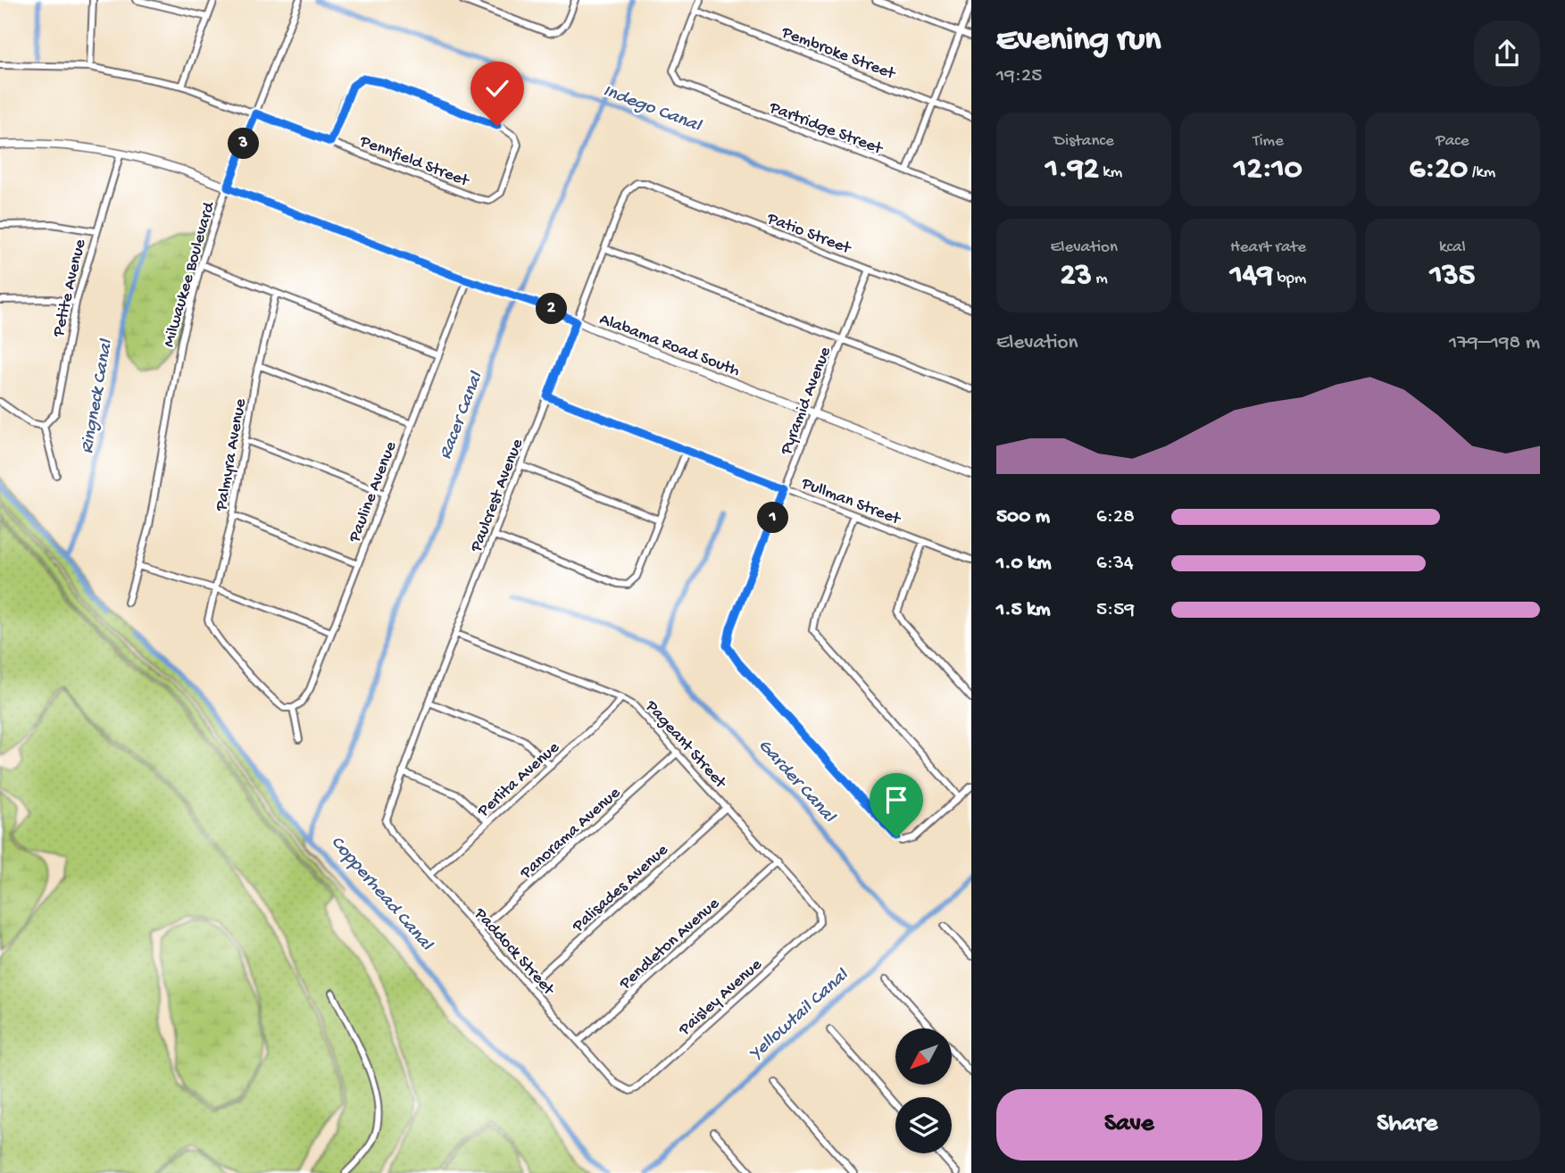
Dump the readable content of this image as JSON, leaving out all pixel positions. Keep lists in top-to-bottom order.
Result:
{
  "streets": {
    "street": [
      "Pembroke Street",
      "Partridge Street",
      "Pennfield Street",
      "Patio Street",
      "Milwaukee Boulevard",
      "Petite Avenue",
      "Alabama Road South",
      "Pyramid Avenue",
      "Palmyra Avenue",
      "Pauline Avenue",
      "Paulcrest Avenue",
      "Pullman Street",
      "Pageant Street",
      "Perlita Avenue",
      "Panorama Avenue",
      "Palisades Avenue",
      "Pendleton Avenue",
      "Paddock Street",
      "Paisley Avenue"
    ]
  },
  "crossings": [
    ["Pembroke Street", "Partridge Street"],
    ["Pennfield Street", "Milwaukee Boulevard"],
    ["Patio Street", "Pyramid Avenue"],
    ["Patio Street", "Paulcrest Avenue"],
    ["Milwaukee Boulevard", "Alabama Road South"],
    ["Petite Avenue", "Alabama Road South"],
    ["Alabama Road South", "Pyramid Avenue"],
    ["Alabama Road South", "Pauline Avenue"],
    ["Alabama Road South", "Paulcrest Avenue"],
    ["Pyramid Avenue", "Pullman Street"],
    ["Palmyra Avenue", "Pauline Avenue"],
    ["Paulcrest Avenue", "Pullman Street"],
    ["Paulcrest Avenue", "Pageant Street"],
    ["Paulcrest Avenue", "Paddock Street"],
    ["Pageant Street", "Perlita Avenue"],
    ["Pageant Street", "Panorama Avenue"],
    ["Pageant Street", "Palisades Avenue"],
    ["Pageant Street", "Pendleton Avenue"],
    ["Pageant Street", "Paisley Avenue"],
    ["Perlita Avenue", "Paddock Street"],
    ["Panorama Avenue", "Paddock Street"],
    ["Palisades Avenue", "Paddock Street"],
    ["Pendleton Avenue", "Paddock Street"],
    ["Paddock Street", "Paisley Avenue"]
  ],
  "water": [
    "Indego Canal",
    "Ringneck Canal",
    "Racer Canal",
    "Garder Canal",
    "Copperhead Canal",
    "Yellowtail Canal"
  ],
  "north": "bottom left",
  "page": {
    "heading": ["Evening run", "19:25"],
    "stats": [
      ["Distance", "1.92 km"],
      ["Time", "12:10"],
      ["Pace", "6:20 /km"],
      ["Elevation", "23 m"],
      ["Heart rate", "149 bpm"],
      ["kcal", "135"]
    ],
    "pins": ["3", "2", "1"],
    "chart": ["Elevation", "179–198 m"],
    "list": [
      {
        "name": "500 m",
        "note": "6:28"
      },
      {
        "name": "1.0 km",
        "note": "6:34"
      },
      {
        "name": "1.5 km",
        "note": "5:59"
      }
    ],
    "buttons": ["Save", "Share"]
  }
}
